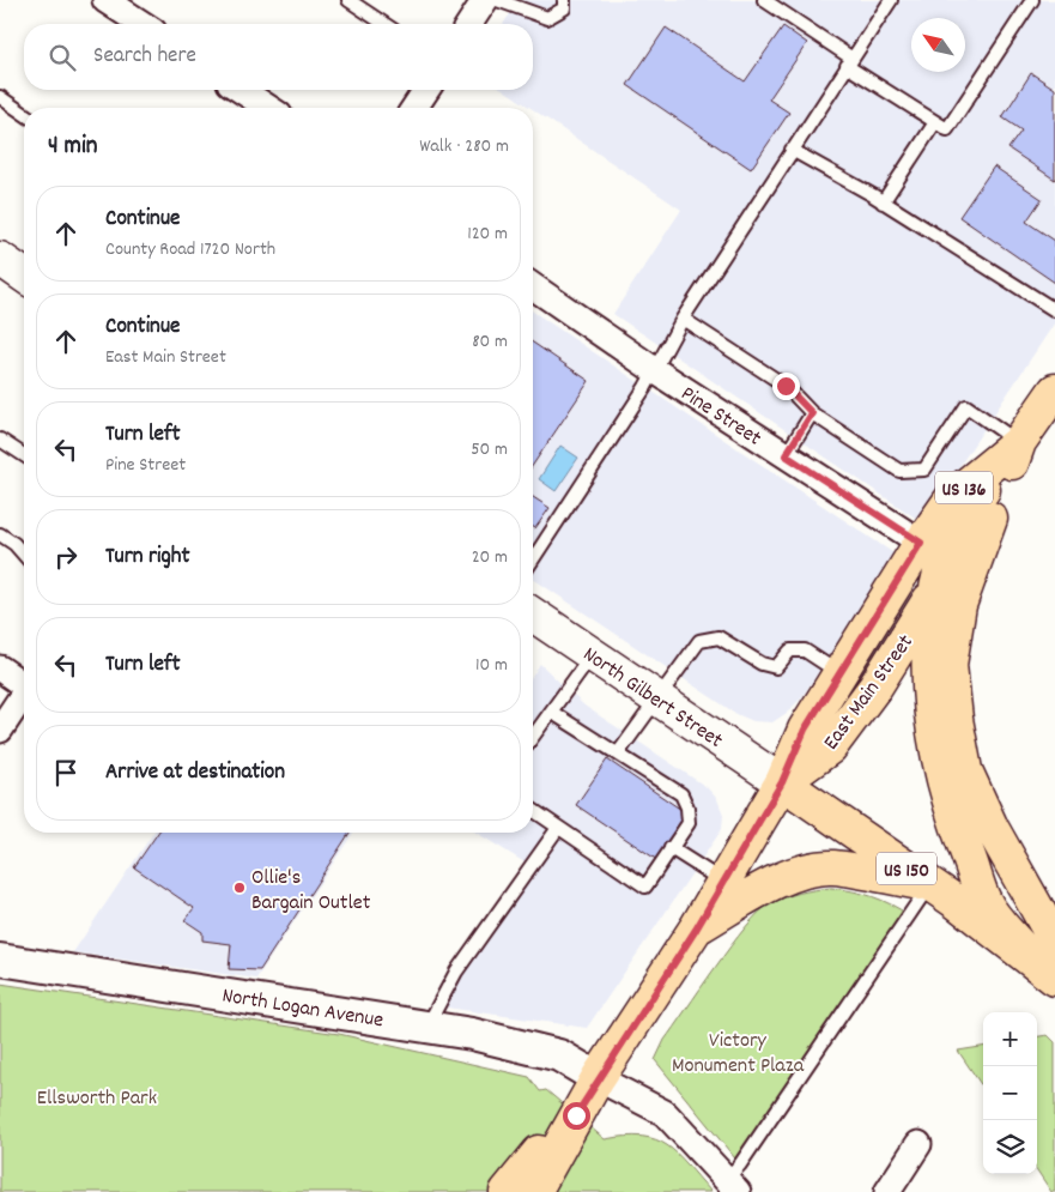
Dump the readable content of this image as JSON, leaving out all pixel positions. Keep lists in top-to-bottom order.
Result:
{
  "streets": {
    "main road": [
      "US 136",
      "East Main Street",
      "North Gilbert Street",
      "US 150"
    ],
    "street": ["Pine Street", "North Logan Avenue"]
  },
  "crossings": [
    ["Pine Street", "East Main Street"],
    ["East Main Street", "North Gilbert Street"],
    ["East Main Street", "US 150"],
    ["North Gilbert Street", "US 150"]
  ],
  "parks": ["Victory Monument Plaza", "Ellsworth Park"],
  "places": ["Ollie's Bargain Outlet"],
  "north": "top left",
  "page": {
    "search": "Search here",
    "heading": ["4 min", "Walk · 280 m"],
    "list": [
      ["Continue", "County Road 1720 North", "120 m"],
      ["Continue", "East Main Street", "80 m"],
      ["Turn left", "Pine Street", "50 m"],
      ["Turn right", "20 m"],
      ["Turn left", "10 m"],
      "Arrive at destination"
    ],
    "map_buttons": ["+", "−"]
  }
}
